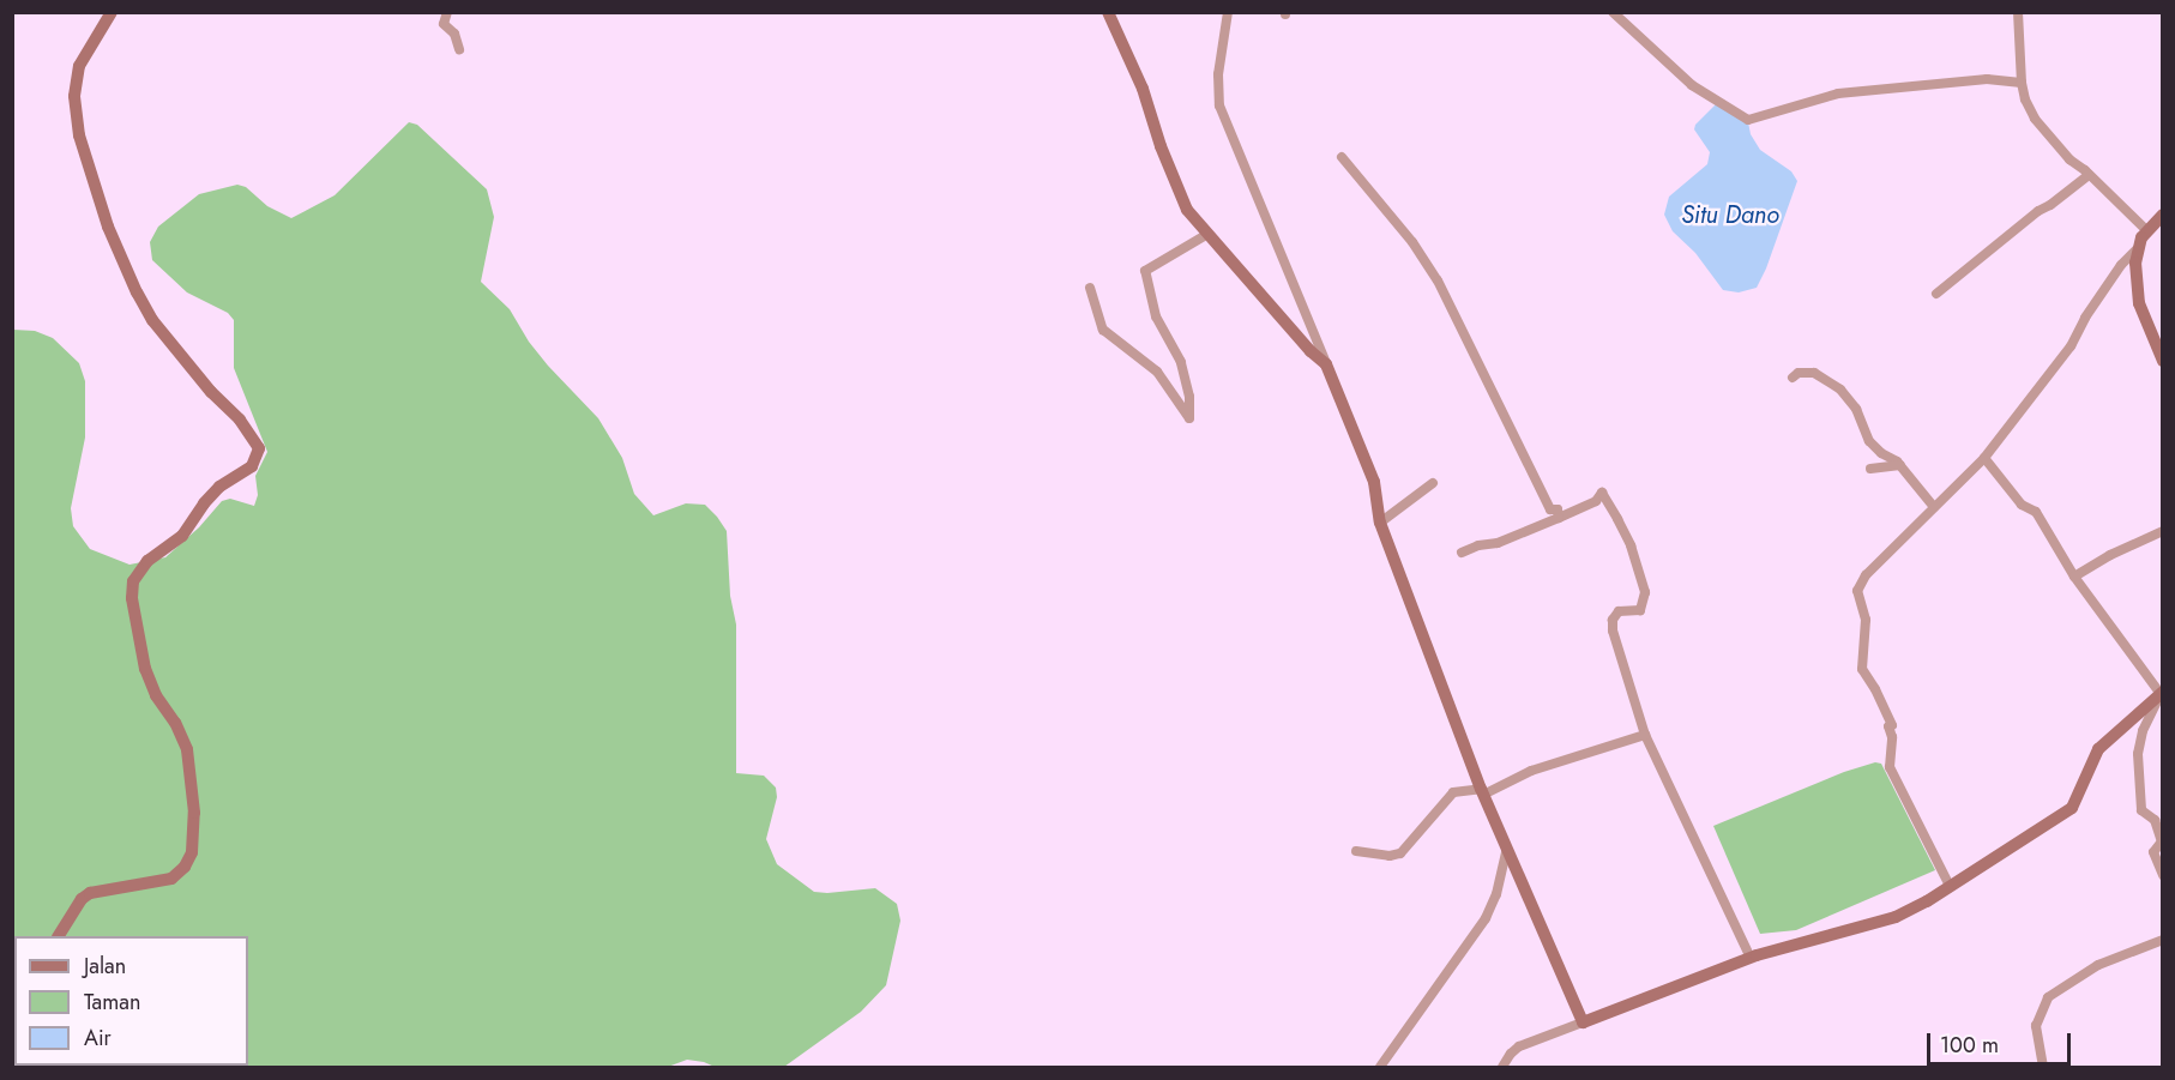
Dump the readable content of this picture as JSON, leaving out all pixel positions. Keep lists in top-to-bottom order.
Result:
{
  "water": ["Situ Dano"],
  "legend": ["Jalan", "Taman", "Air"],
  "scale_bar": "100 m"
}
